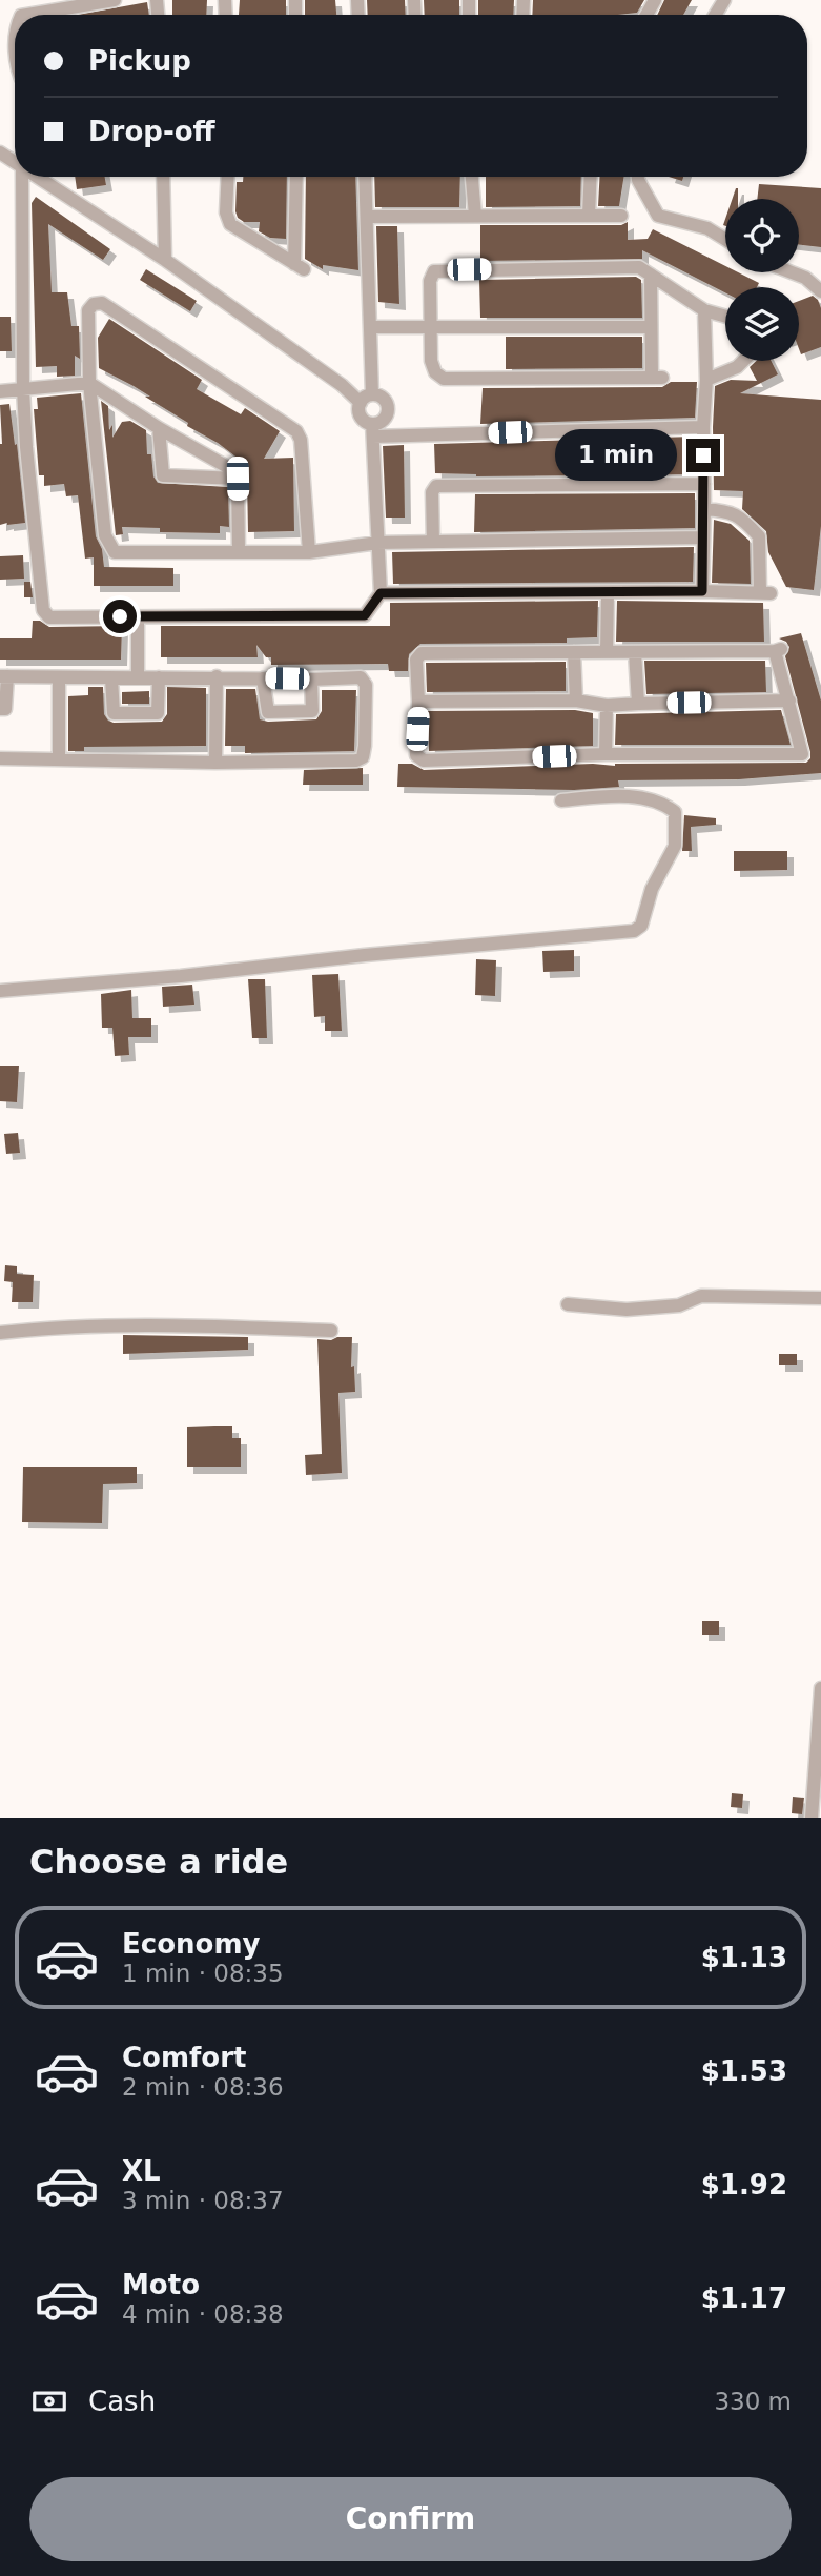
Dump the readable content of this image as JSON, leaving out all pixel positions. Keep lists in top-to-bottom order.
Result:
{
  "page": {
    "banner": ["Pickup", "Drop-off"],
    "bubble": "1 min",
    "heading": "Choose a ride",
    "list": [
      {
        "name": "Economy",
        "note": "1 min · 08:35",
        "value": "$1.13"
      },
      {
        "name": "Comfort",
        "note": "2 min · 08:36",
        "value": "$1.53"
      },
      {
        "name": "XL",
        "note": "3 min · 08:37",
        "value": "$1.92"
      },
      {
        "name": "Moto",
        "note": "4 min · 08:38",
        "value": "$1.17"
      }
    ],
    "pay": ["Cash", "330 m"],
    "buttons": "Confirm"
  }
}
